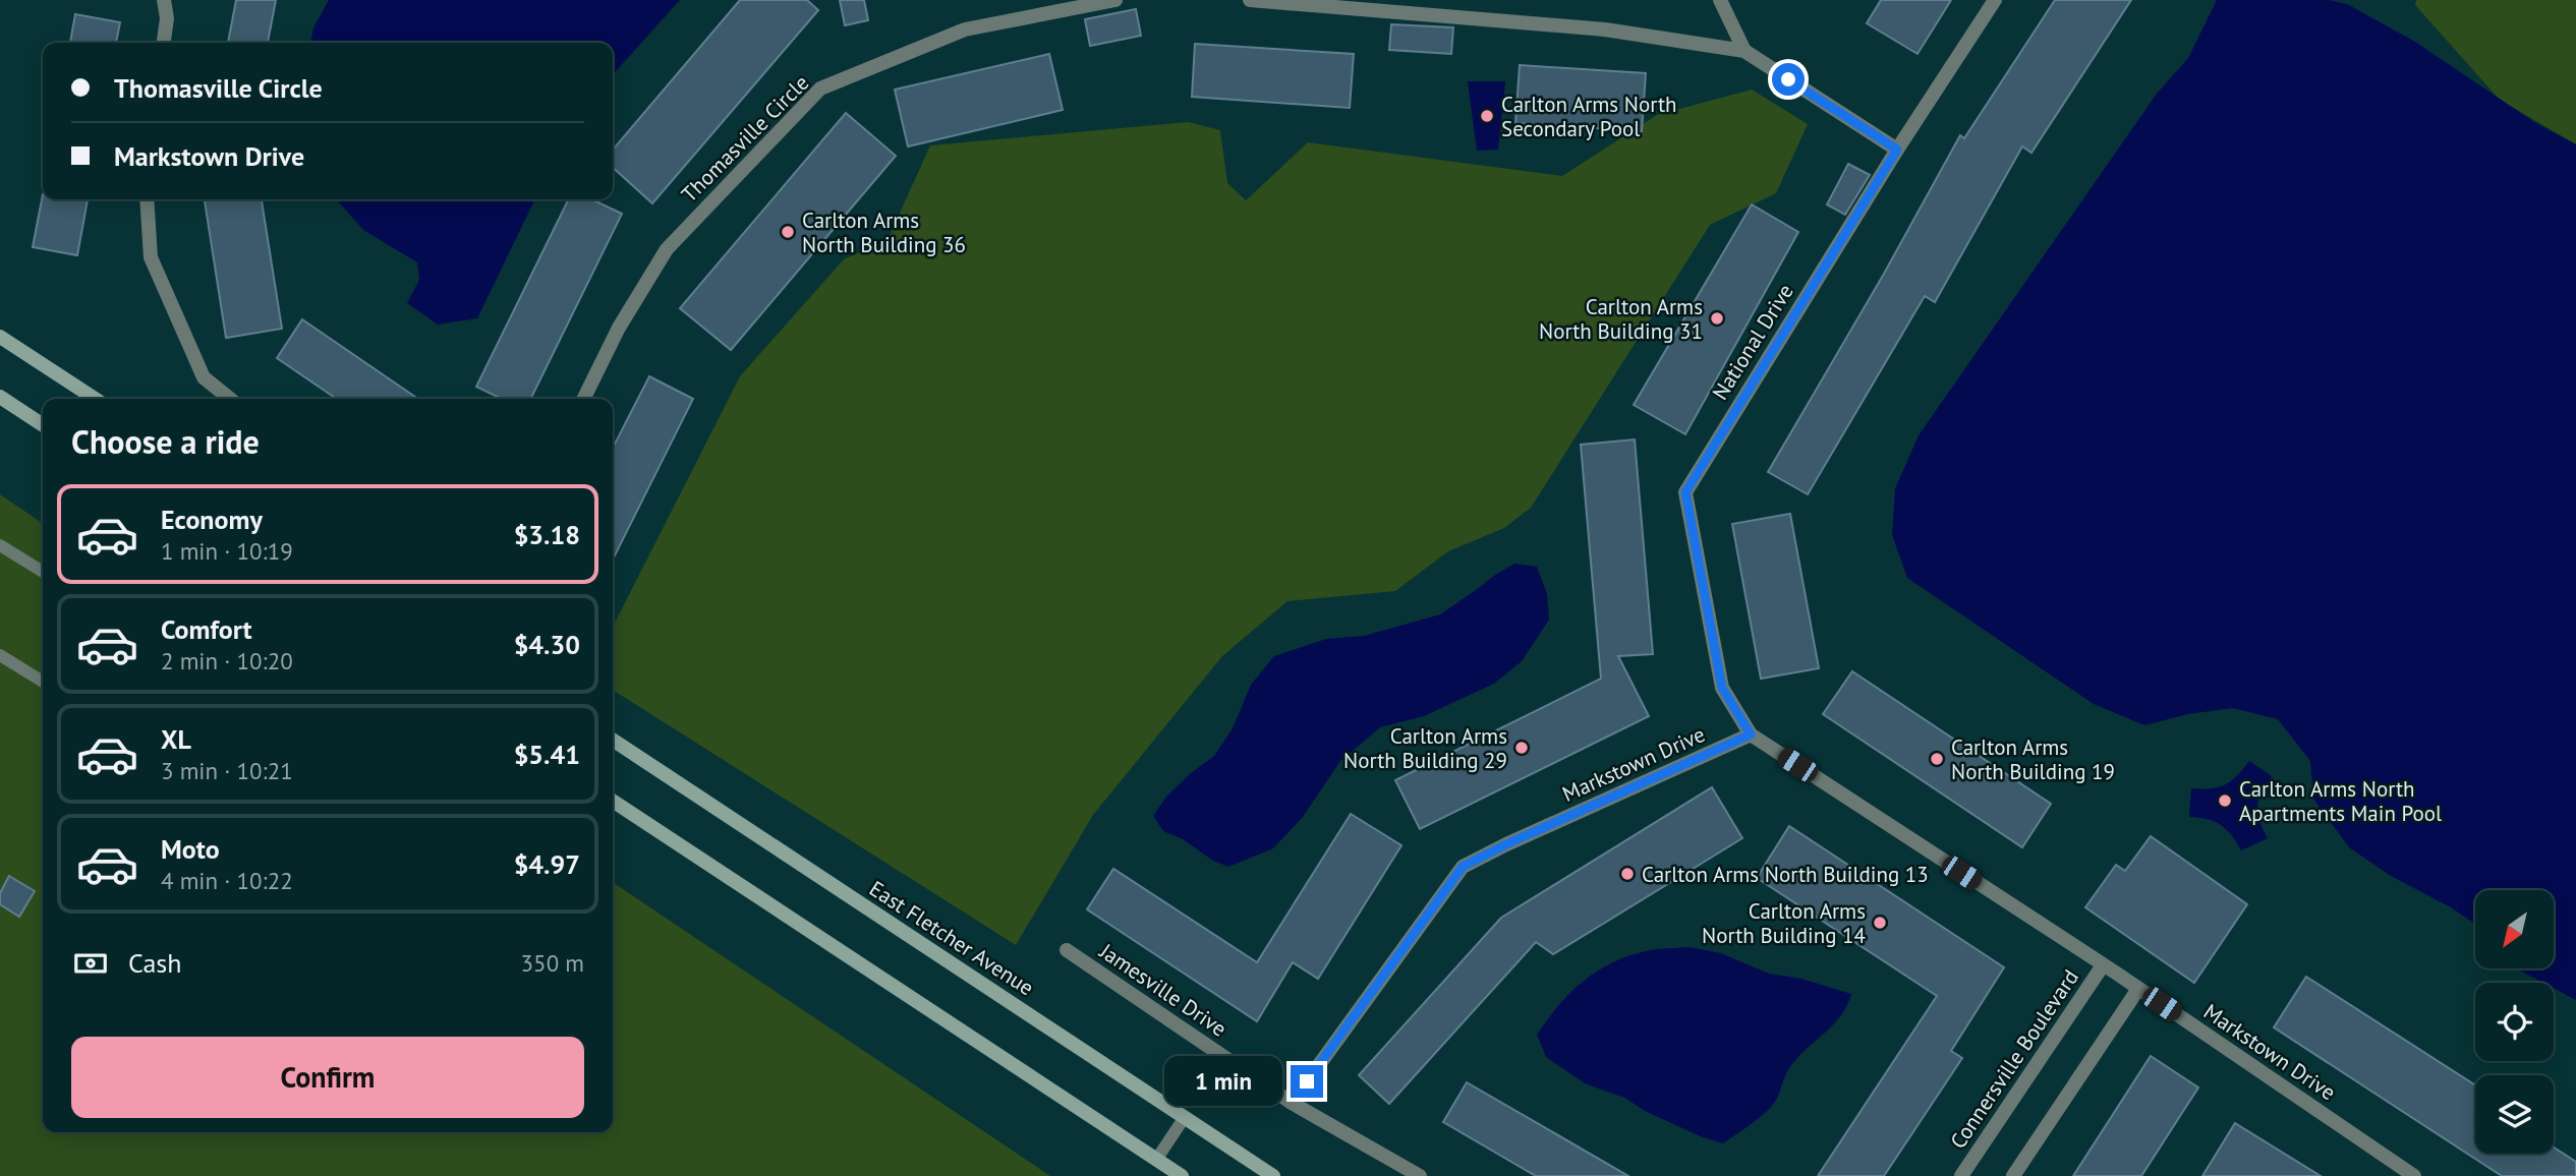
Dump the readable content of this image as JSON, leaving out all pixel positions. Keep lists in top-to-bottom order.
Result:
{
  "streets": {
    "main road": ["East Fletcher Avenue"],
    "street": [
      "Thomasville Circle",
      "National Drive",
      "Markstown Drive",
      "Jamesville Drive",
      "Connersville Boulevard"
    ]
  },
  "crossings": [
    ["National Drive", "Markstown Drive"],
    ["Markstown Drive", "Jamesville Drive"],
    ["Markstown Drive", "Connersville Boulevard"]
  ],
  "places": [
    "Carlton Arms North Secondary Pool",
    "Carlton Arms North Building 36",
    "Carlton Arms North Building 31",
    "Carlton Arms North Building 29",
    "Carlton Arms North Building 19",
    "Carlton Arms North Apartments Main Pool",
    "Carlton Arms North Building 13",
    "Carlton Arms North Building 14"
  ],
  "north": "bottom left",
  "page": {
    "banner": ["Thomasville Circle", "Markstown Drive"],
    "heading": "Choose a ride",
    "list": [
      {
        "name": "Economy",
        "note": "1 min · 10:19",
        "value": "$3.18"
      },
      {
        "name": "Comfort",
        "note": "2 min · 10:20",
        "value": "$4.30"
      },
      {
        "name": "XL",
        "note": "3 min · 10:21",
        "value": "$5.41"
      },
      {
        "name": "Moto",
        "note": "4 min · 10:22",
        "value": "$4.97"
      }
    ],
    "pay": ["Cash", "350 m"],
    "buttons": "Confirm",
    "bubble": "1 min"
  }
}
